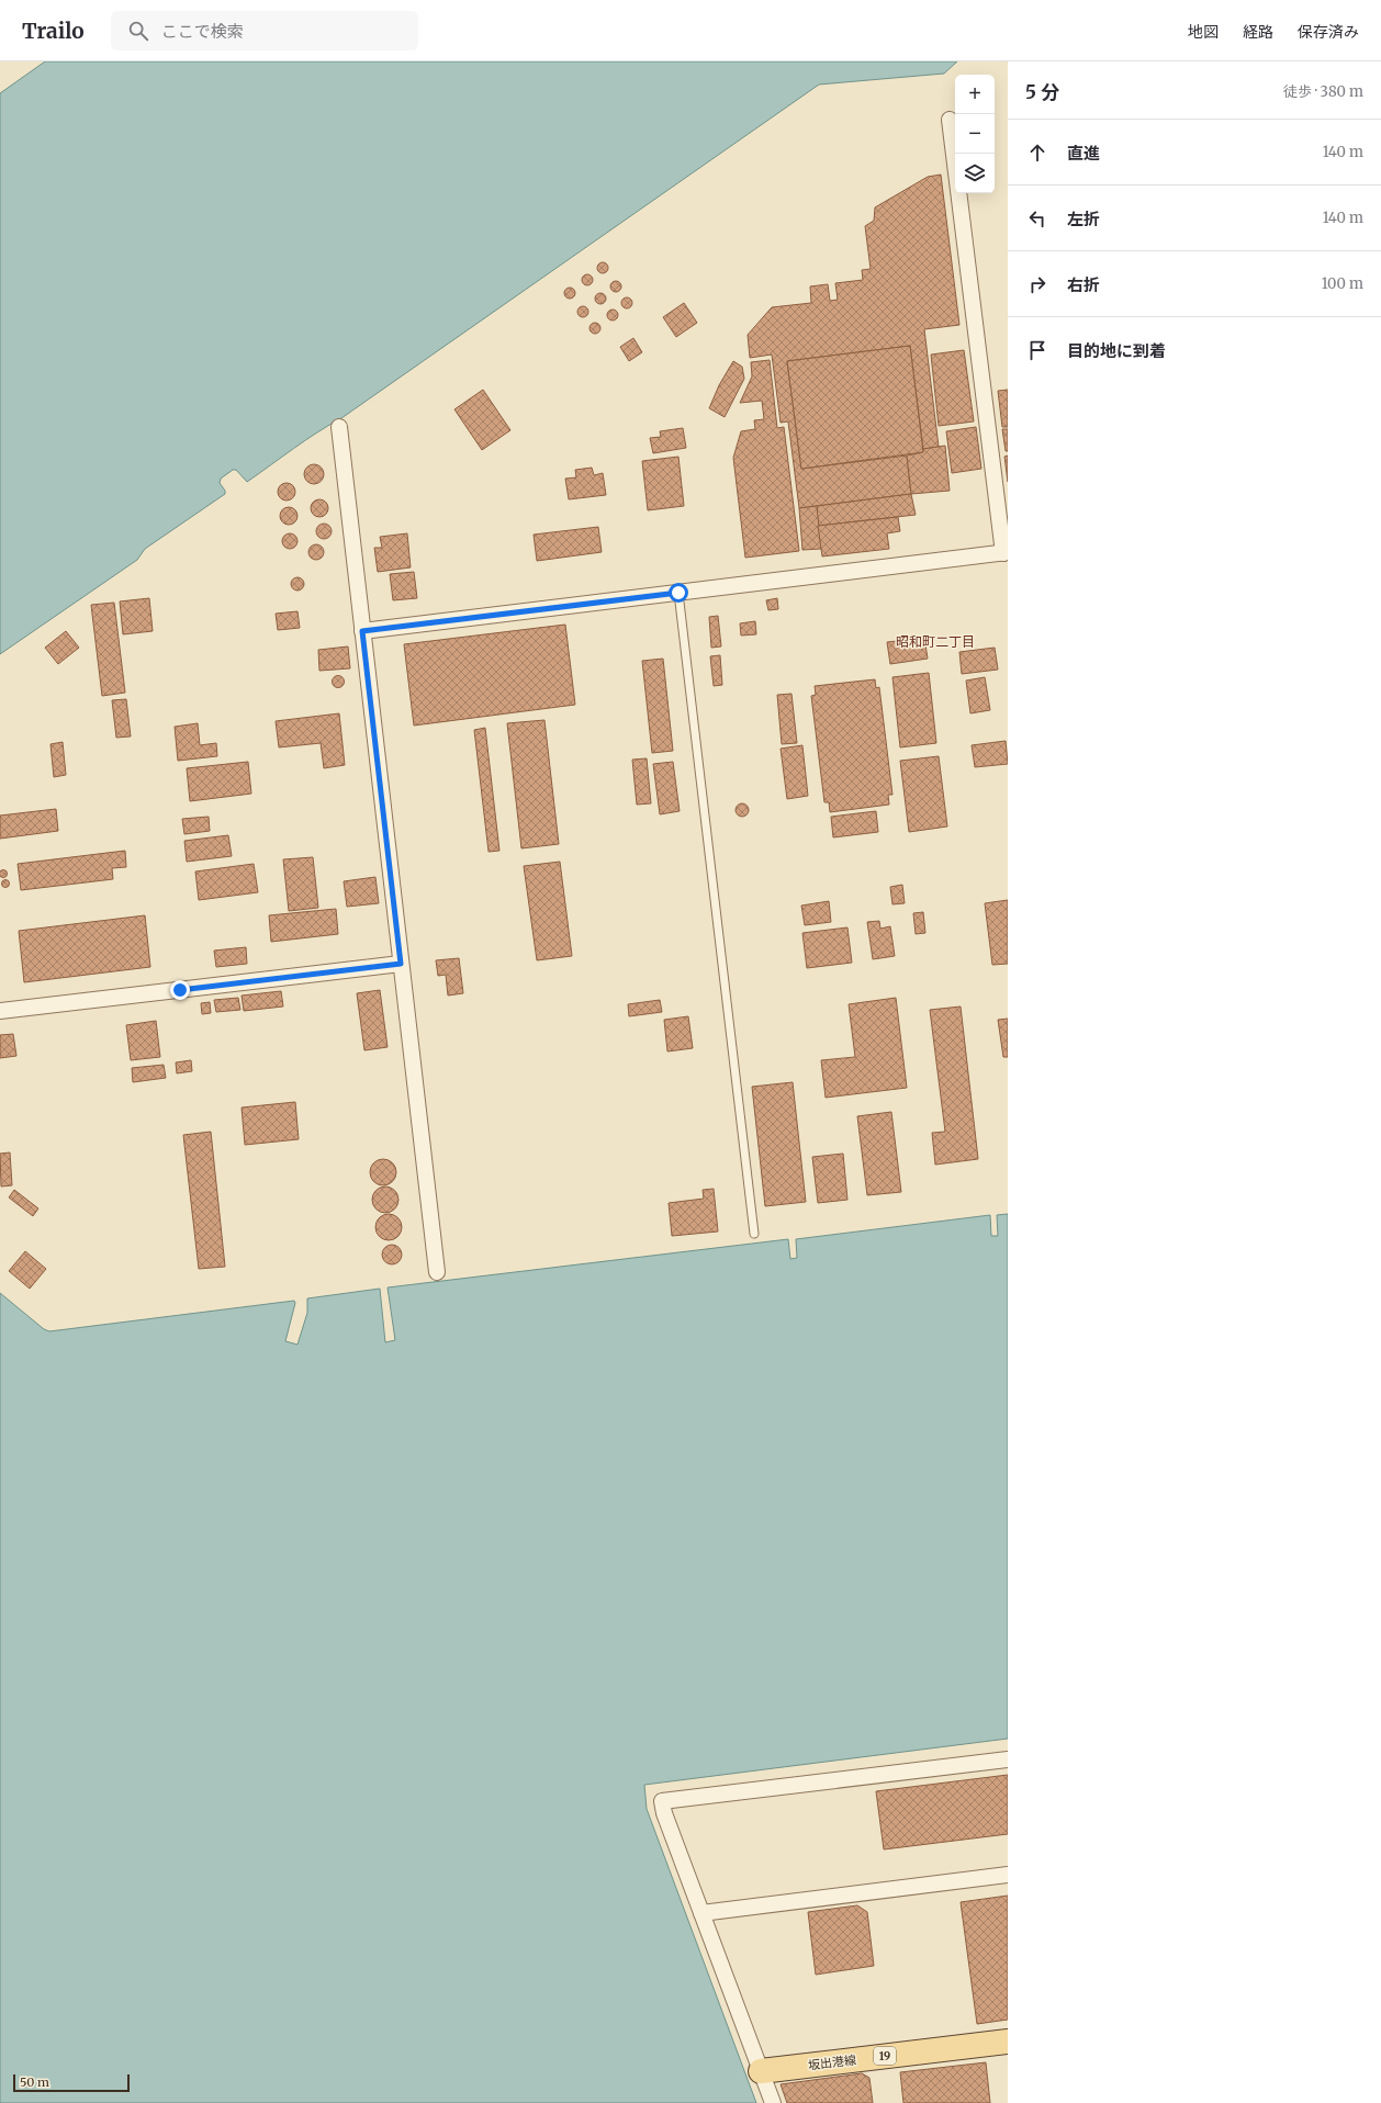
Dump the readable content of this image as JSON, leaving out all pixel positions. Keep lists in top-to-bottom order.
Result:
{
  "streets": {
    "main road": ["19", "坂出港線"]
  },
  "districts": ["昭和町二丁目"],
  "scale_bar": "50 m",
  "page": {
    "header": "Trailo",
    "search": "ここで検索",
    "nav": ["地図", "経路", "保存済み"],
    "heading": ["5 分", "徒歩 · 380 m"],
    "map_buttons": ["+", "−"],
    "list": [
      ["直進", "140 m"],
      ["左折", "140 m"],
      ["右折", "100 m"],
      "目的地に到着"
    ],
    "scale": "50 m"
  }
}
